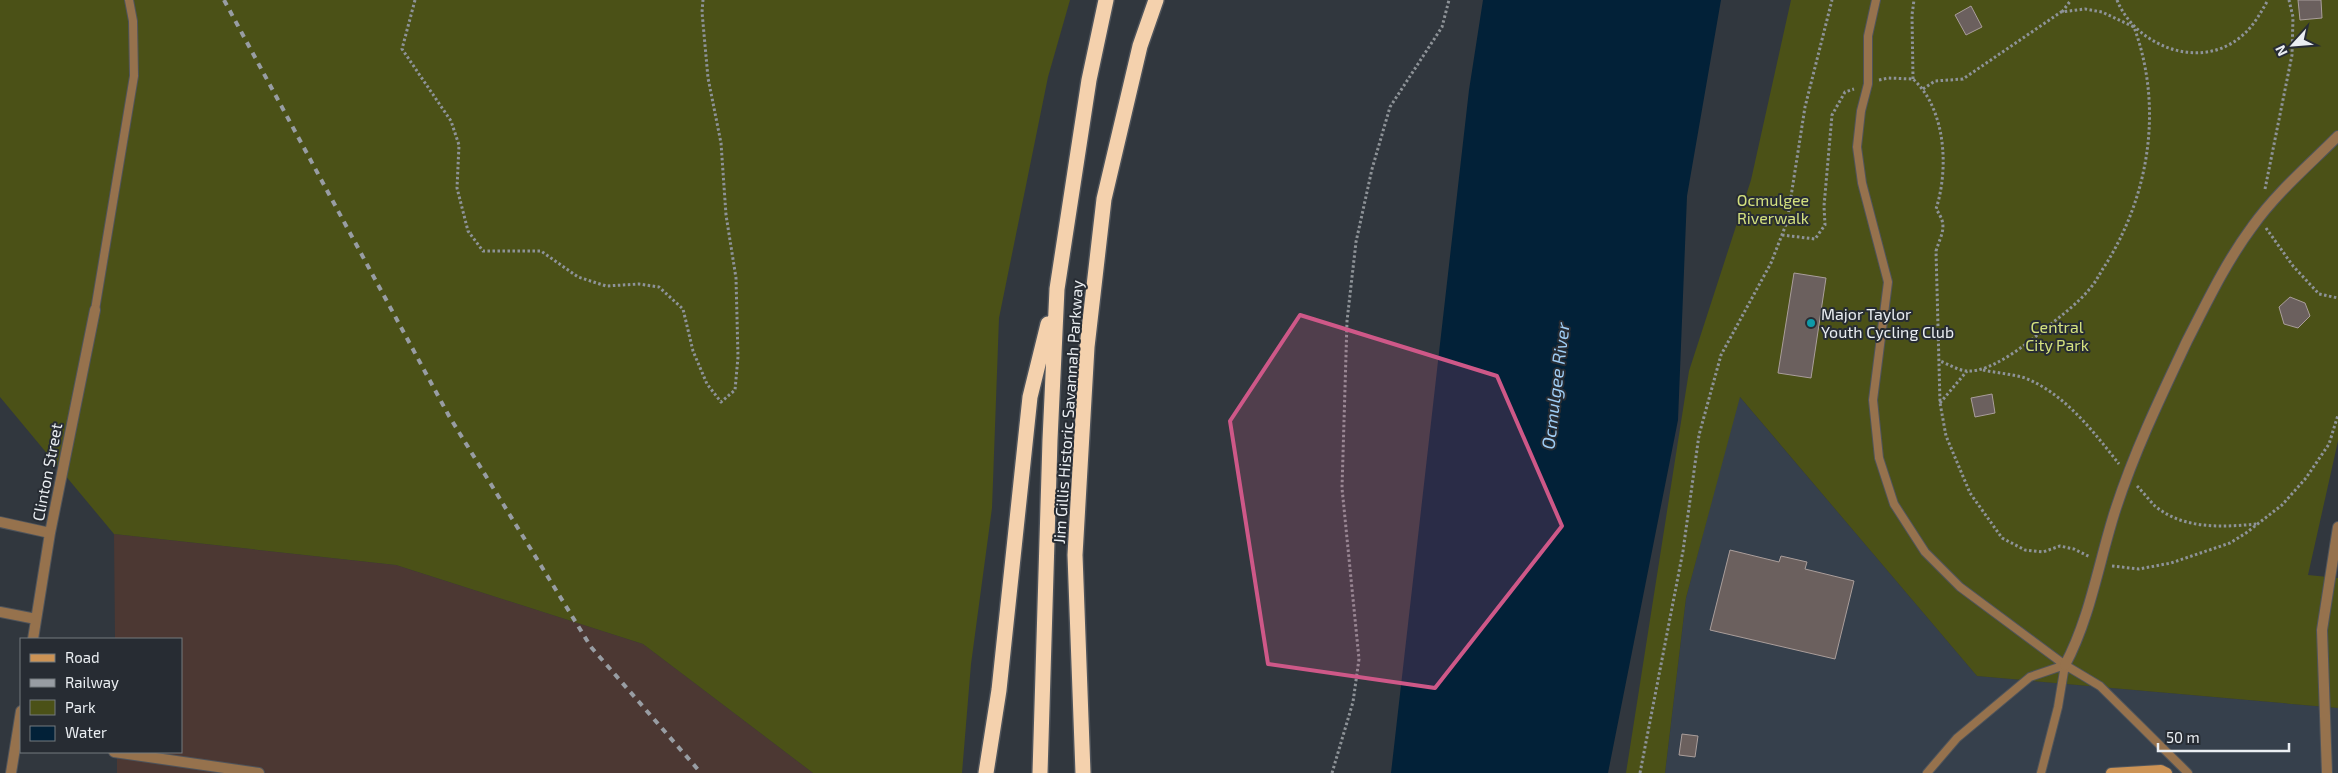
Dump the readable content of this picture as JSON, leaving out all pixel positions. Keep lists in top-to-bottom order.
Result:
{
  "streets": {
    "highway": ["Jim Gillis Historic Savannah Parkway"],
    "street": ["Clinton Street"]
  },
  "water": ["Ocmulgee River"],
  "parks": ["Ocmulgee Riverwalk", "Central City Park"],
  "places": ["Major Taylor Youth Cycling Club"],
  "legend": [
    "Road",
    "Railway",
    "Park",
    "Water"
  ],
  "scale_bar": "50 m",
  "north": "bottom left"
}
